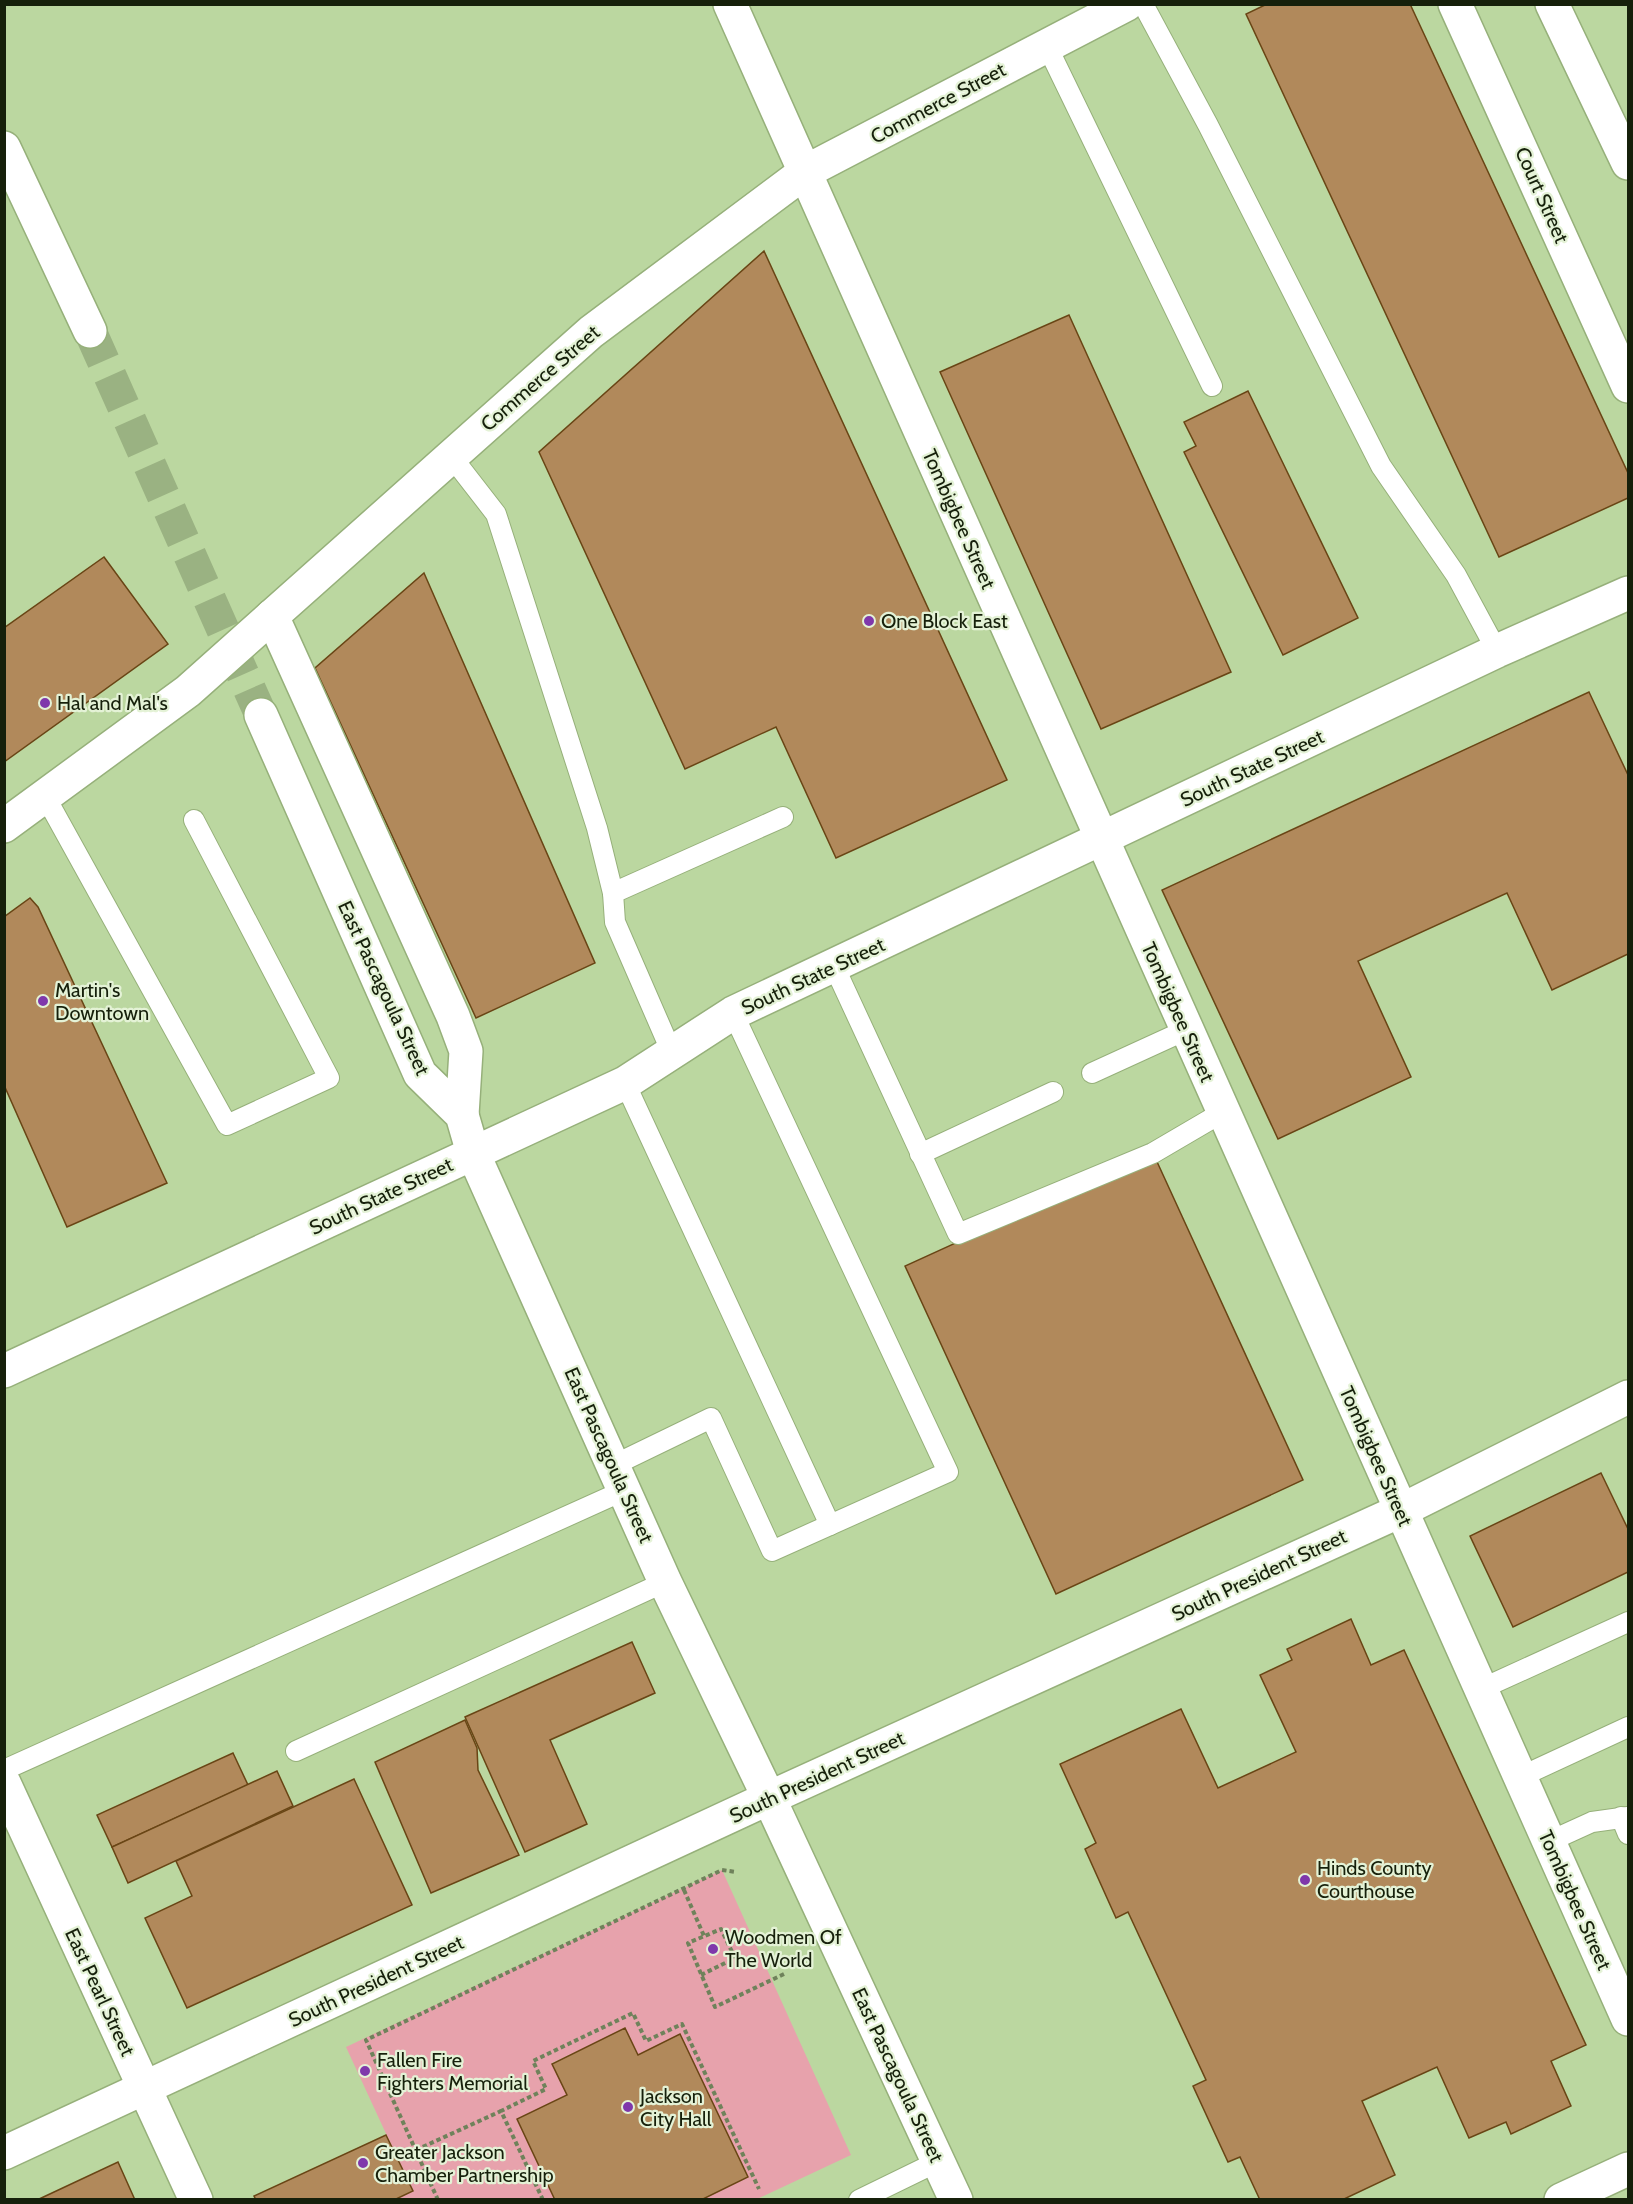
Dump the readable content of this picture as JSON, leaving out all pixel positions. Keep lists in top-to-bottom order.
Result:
{
  "streets": {
    "street": [
      "Commerce Street",
      "Court Street",
      "Tombigbee Street",
      "South State Street",
      "East Pascagoula Street",
      "South President Street",
      "East Pearl Street"
    ]
  },
  "crossings": [
    ["Commerce Street", "Tombigbee Street"],
    ["Tombigbee Street", "South State Street"],
    ["Tombigbee Street", "South President Street"],
    ["South State Street", "East Pascagoula Street"],
    ["East Pascagoula Street", "South President Street"],
    ["South President Street", "East Pearl Street"]
  ],
  "places": [
    "One Block East",
    "Hal and Mal's",
    "Martin's Downtown",
    "Hinds County Courthouse",
    "Woodmen Of The World",
    "Fallen Fire Fighters Memorial",
    "Jackson City Hall",
    "Greater Jackson Chamber Partnership"
  ]
}
